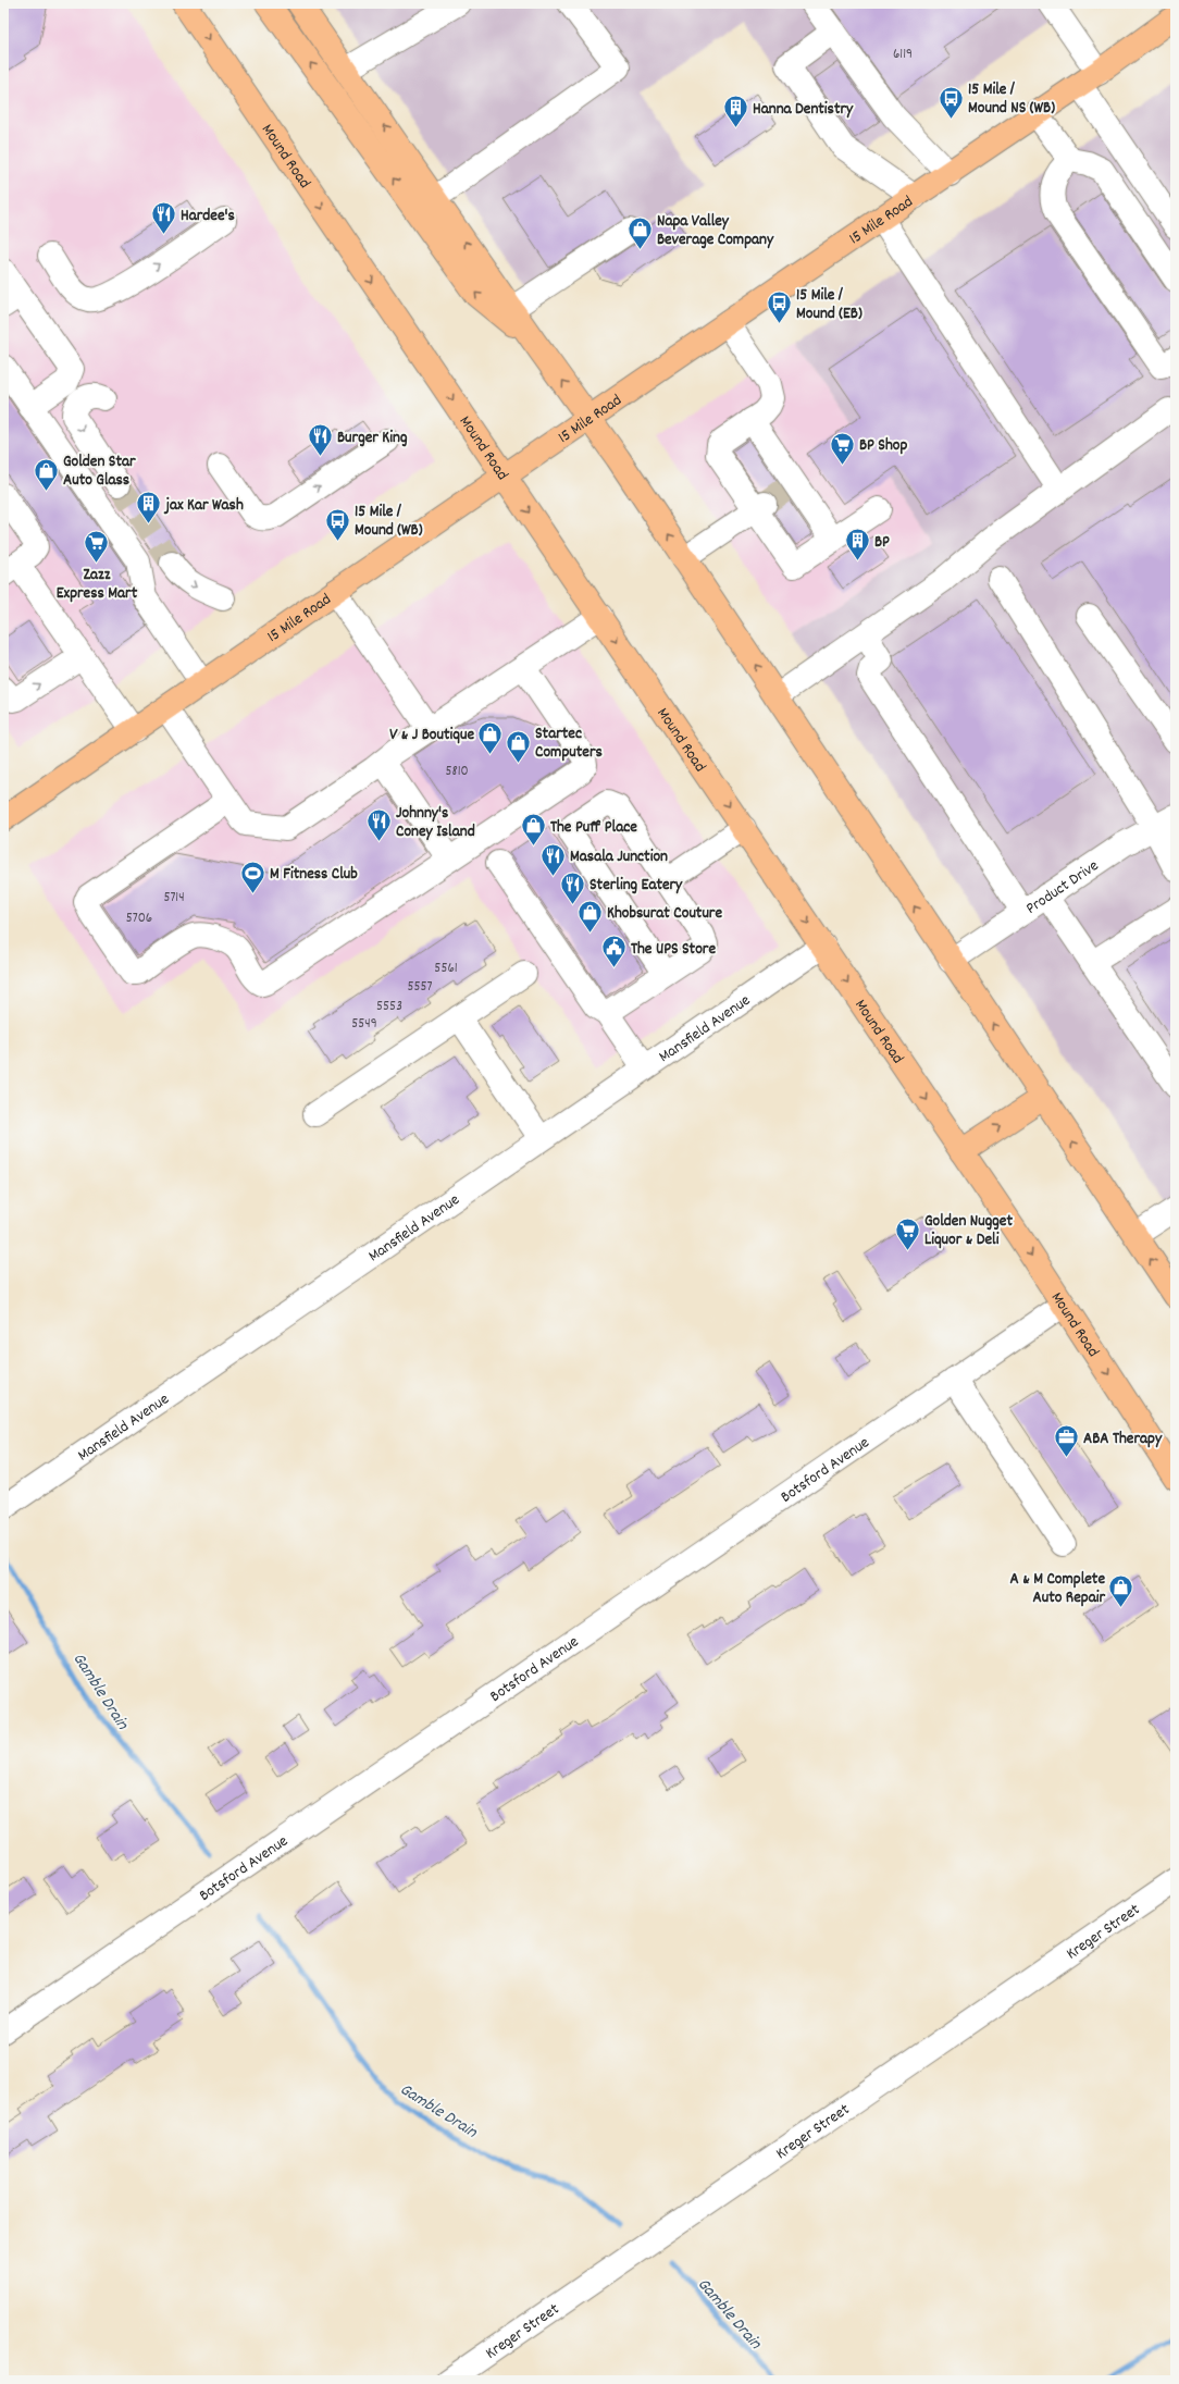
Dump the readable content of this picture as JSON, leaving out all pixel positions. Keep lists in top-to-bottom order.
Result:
{
  "streets": {
    "main road": ["Mound Road", "15 Mile Road"],
    "street": [
      "Product Drive",
      "Mansfield Avenue",
      "Botsford Avenue",
      "Kreger Street"
    ]
  },
  "crossings": [
    ["Mound Road", "15 Mile Road"],
    ["Mound Road", "Mansfield Avenue"],
    ["Mound Road", "Botsford Avenue"]
  ],
  "water": ["Gamble Drain"],
  "places": {
    "bus stop": ["15 Mile / Mound NS (WB)", "15 Mile / Mound (EB)", "15 Mile / Mound (WB)"],
    "building": ["Hanna Dentistry", "jax Kar Wash", "BP"],
    "restaurant": [
      "Hardee's",
      "Burger King",
      "Johnny's Coney Island",
      "Masala Junction",
      "Sterling Eatery"
    ],
    "shop": [
      "Napa Valley Beverage Company",
      "Golden Star Auto Glass",
      "V & J Boutique",
      "Startec Computers",
      "The Puff Place",
      "Khobsurat Couture",
      "A & M Complete Auto Repair"
    ],
    "supermarket": ["BP Shop", "Zazz Express Mart", "Golden Nugget Liquor & Deli"],
    "sports": ["M Fitness Club"],
    "public building": ["The UPS Store"],
    "office": ["ABA Therapy"]
  },
  "house_numbers": [
    "6119",
    "5810",
    "5714",
    "5706",
    "5561",
    "5557",
    "5553",
    "5549"
  ]
}
